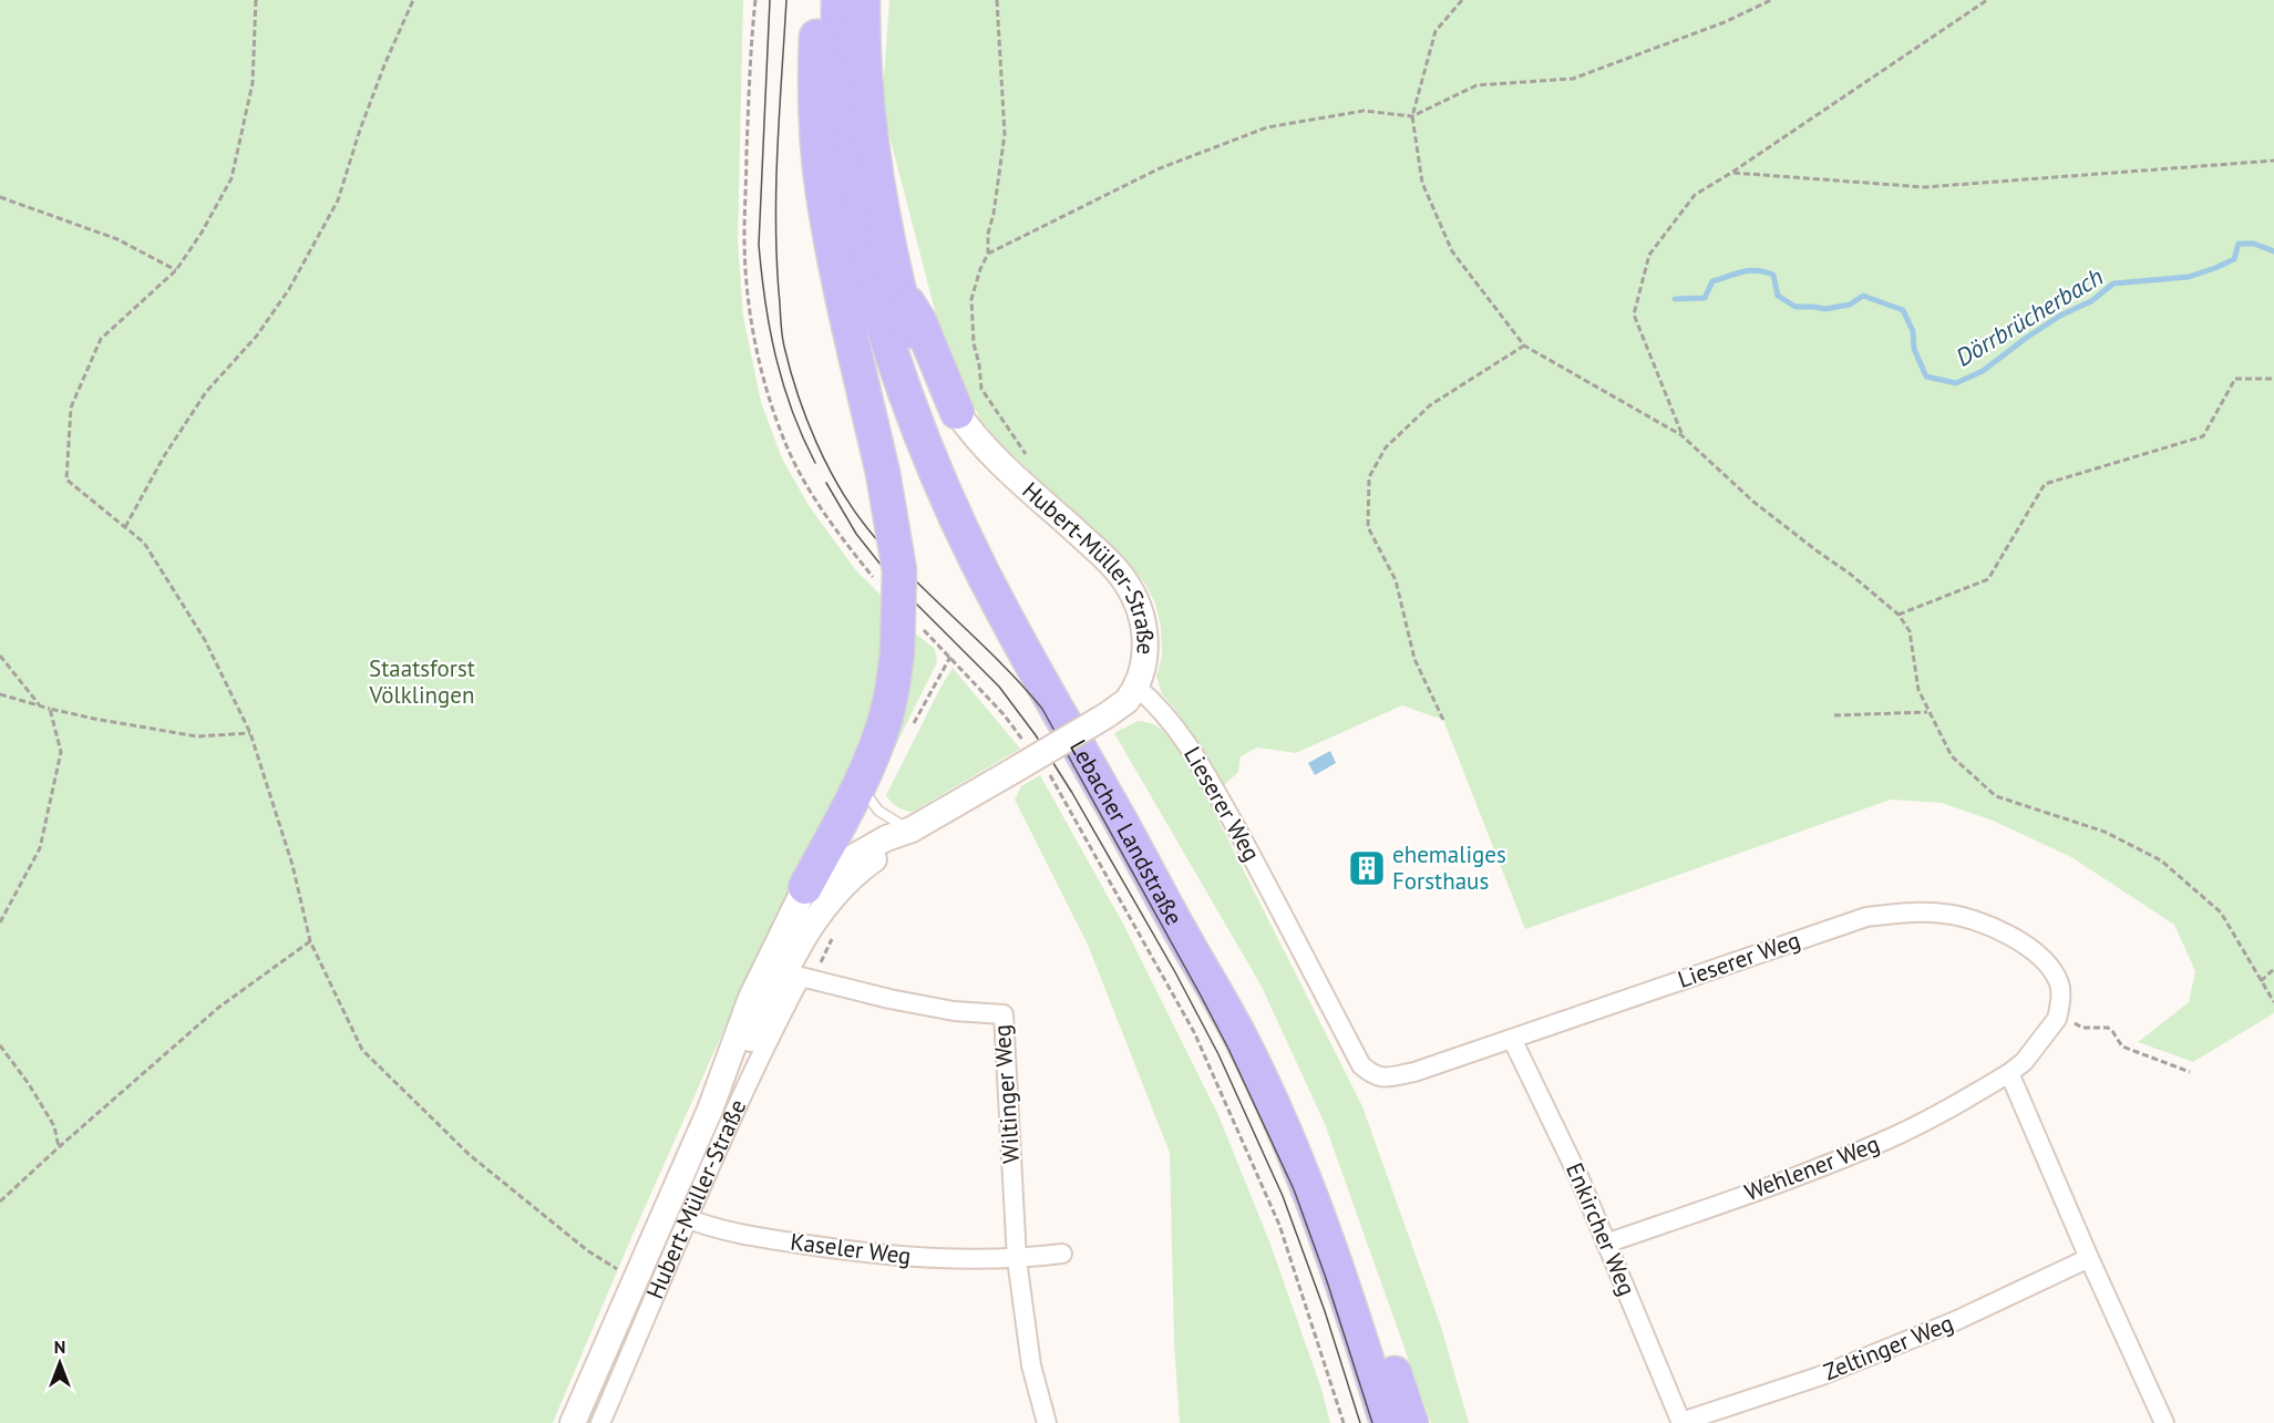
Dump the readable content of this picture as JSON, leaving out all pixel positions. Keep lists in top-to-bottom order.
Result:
{
  "streets": {
    "highway": ["Lebacher Landstraße"],
    "main road": ["Hubert-Müller-Straße"],
    "street": [
      "Lieserer Weg",
      "Wiltinger Weg",
      "Wehlener Weg",
      "Enkircher Weg",
      "Kaseler Weg",
      "Zeltinger Weg"
    ]
  },
  "crossings": [
    ["Hubert-Müller-Straße", "Lieserer Weg"],
    ["Hubert-Müller-Straße", "Wiltinger Weg"],
    ["Hubert-Müller-Straße", "Kaseler Weg"],
    ["Lieserer Weg", "Enkircher Weg"],
    ["Wiltinger Weg", "Kaseler Weg"],
    ["Wehlener Weg", "Enkircher Weg"],
    ["Enkircher Weg", "Zeltinger Weg"]
  ],
  "water": ["Dörrbrücherbach"],
  "parks": ["Staatsforst Völklingen"],
  "places": {
    "building": ["ehemaliges Forsthaus"]
  },
  "north": "top"
}
